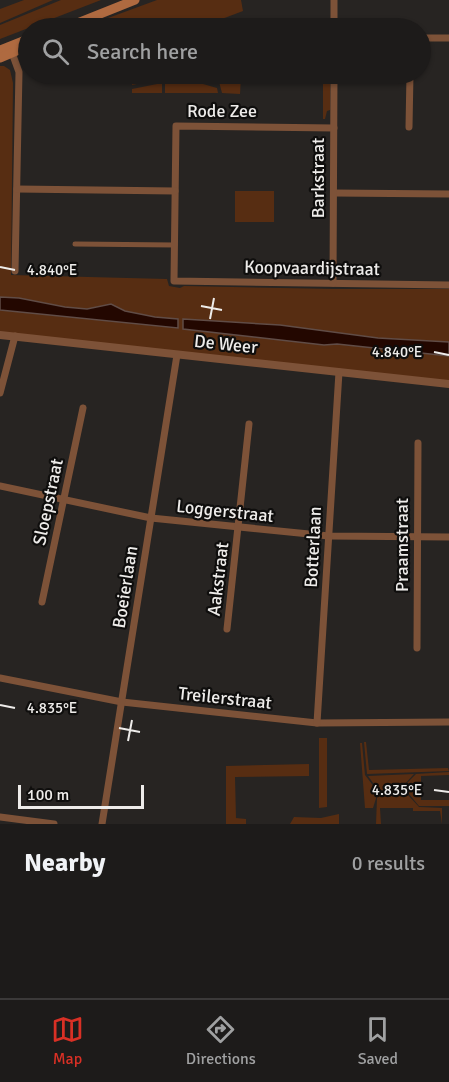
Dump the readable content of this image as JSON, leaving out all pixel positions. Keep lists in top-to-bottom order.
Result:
{
  "streets": {
    "street": [
      "Rode Zee",
      "Barkstraat",
      "Koopvaardijstraat",
      "De Weer",
      "Sloepstraat",
      "Loggerstraat",
      "Praamstraat",
      "Botterlaan",
      "Aakstraat",
      "Boeierlaan",
      "Treilerstraat"
    ]
  },
  "crossings": [
    ["Rode Zee", "Barkstraat"],
    ["Rode Zee", "Koopvaardijstraat"],
    ["Barkstraat", "Koopvaardijstraat"],
    ["De Weer", "Botterlaan"],
    ["De Weer", "Boeierlaan"],
    ["Sloepstraat", "Loggerstraat"],
    ["Loggerstraat", "Praamstraat"],
    ["Loggerstraat", "Botterlaan"],
    ["Loggerstraat", "Aakstraat"],
    ["Loggerstraat", "Boeierlaan"],
    ["Botterlaan", "Treilerstraat"],
    ["Boeierlaan", "Treilerstraat"]
  ],
  "scale_bar": "100 m",
  "page": {
    "search": "Search here",
    "scale": "100 m",
    "heading": ["Nearby", "0 results"],
    "nav": ["Map", "Directions", "Saved"]
  },
  "coordinates": ["4.840°E", "4.835°E"]
}
